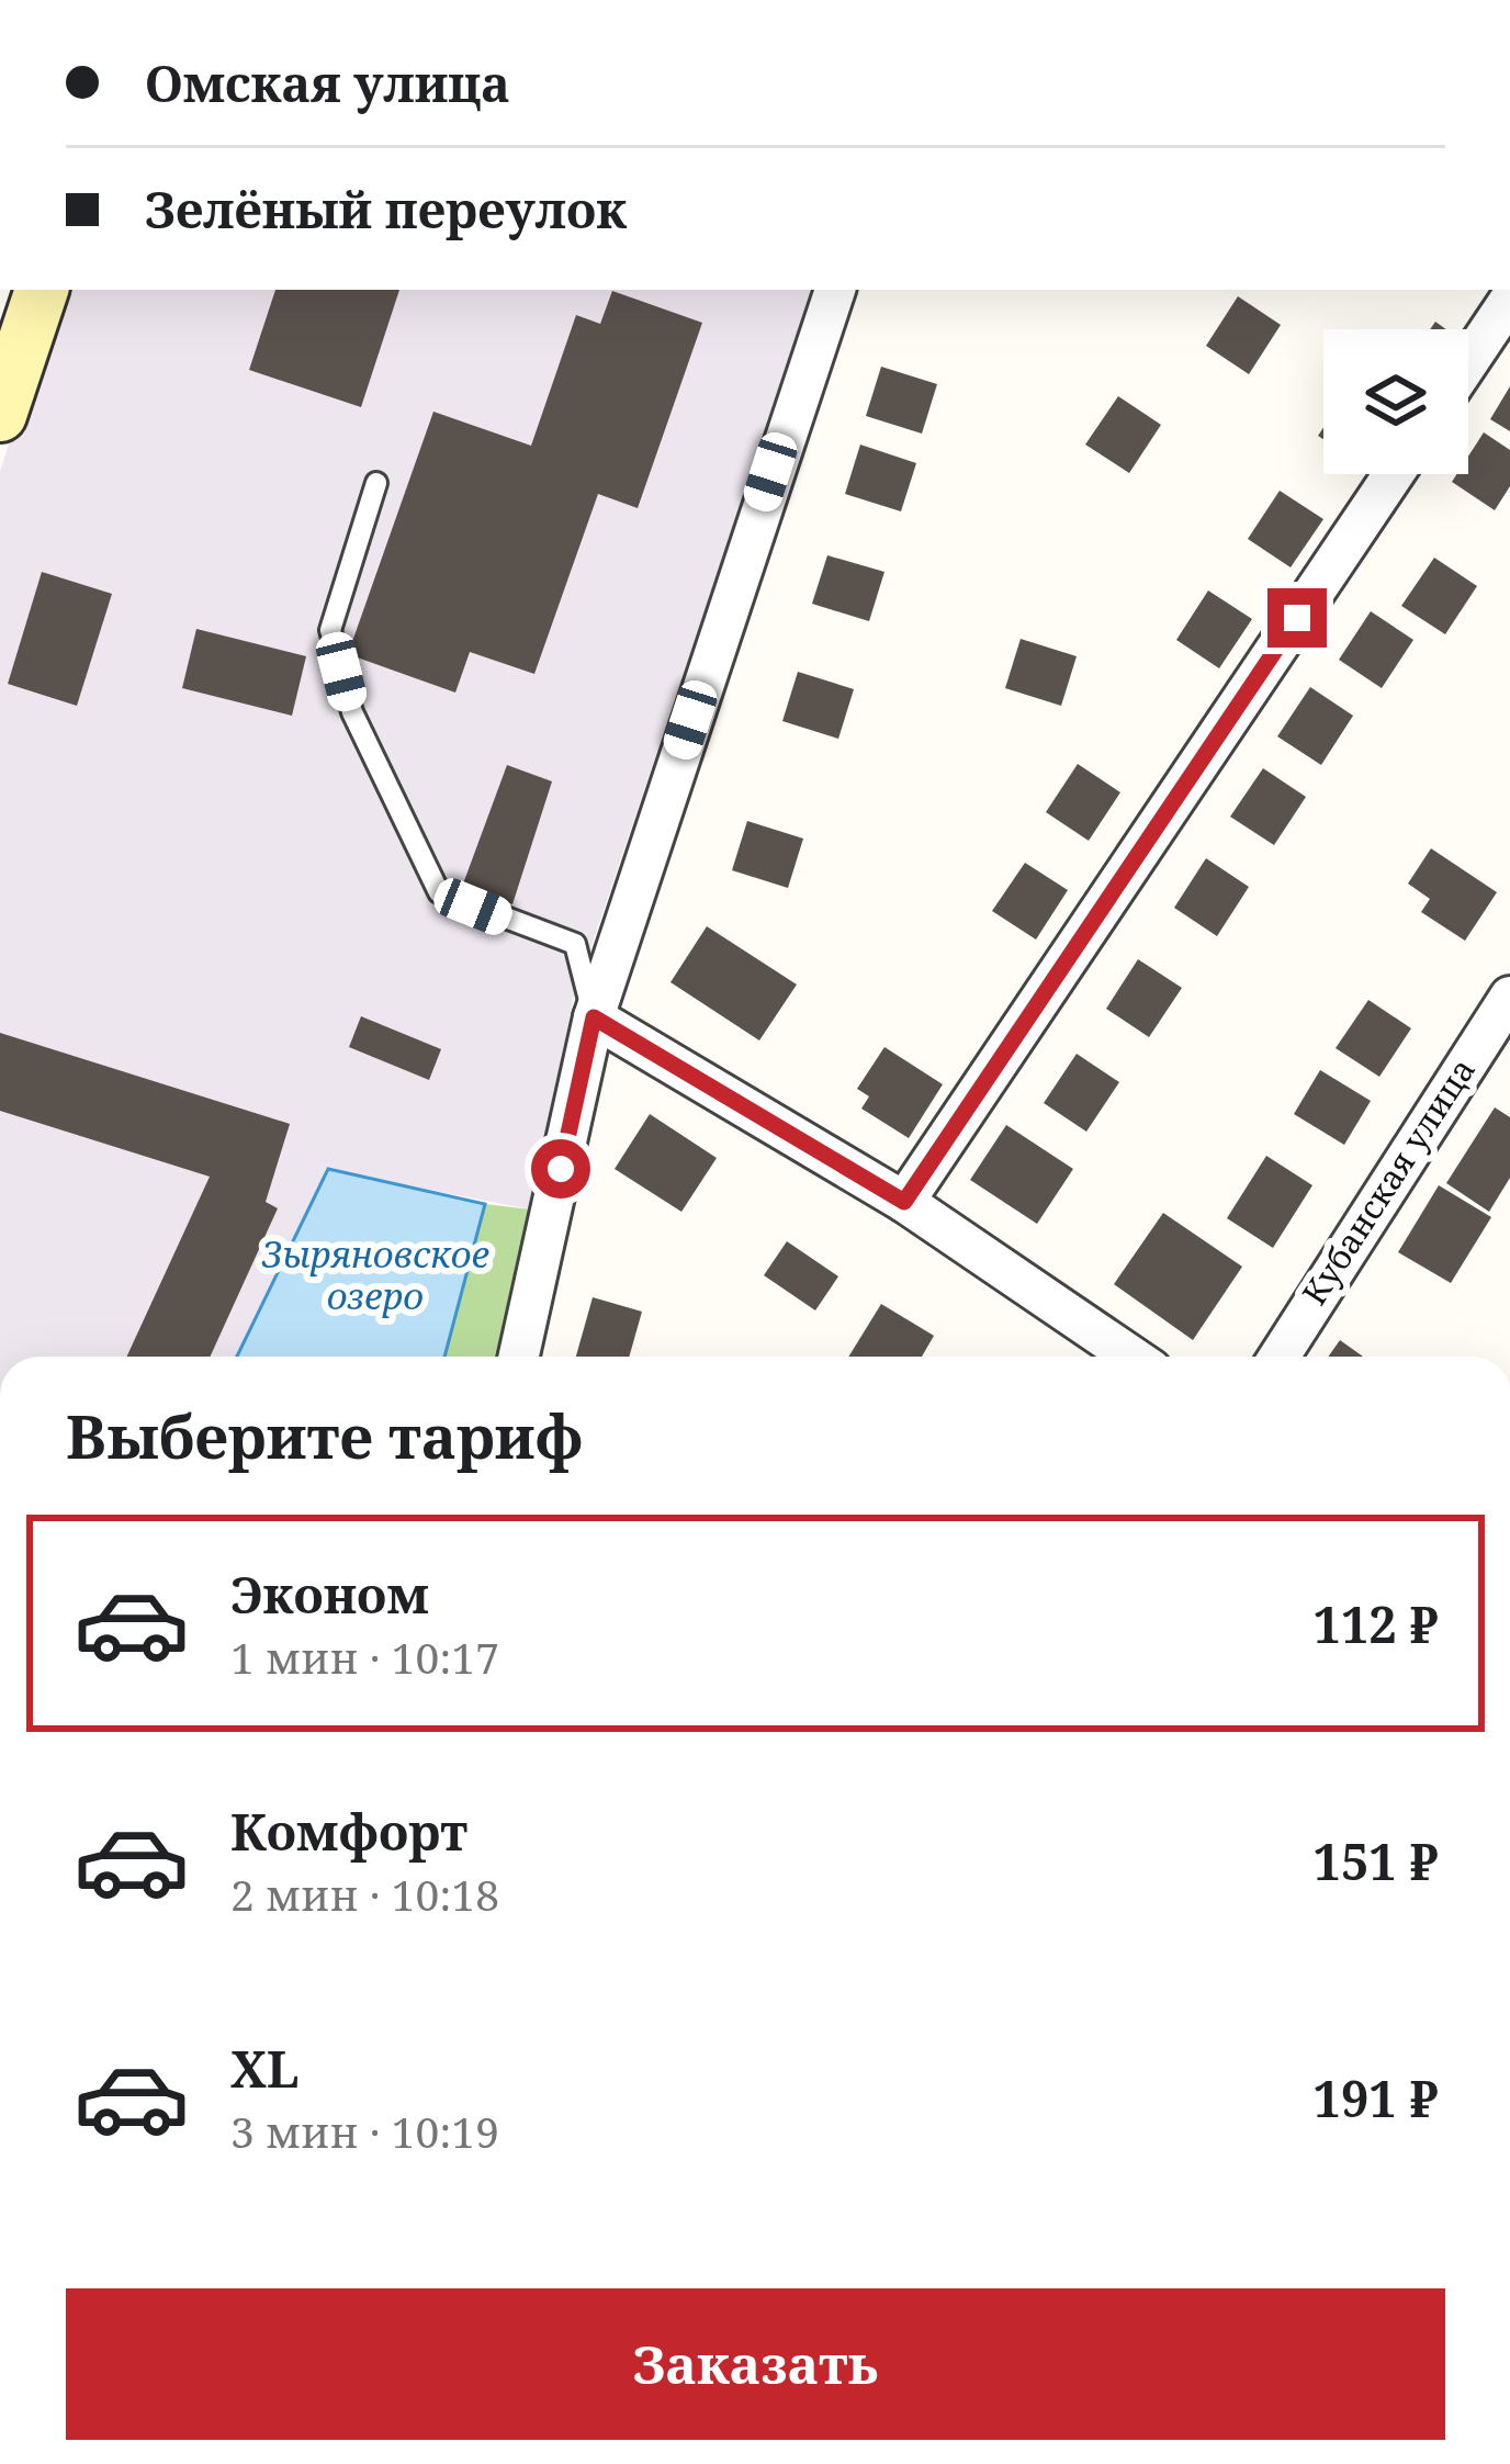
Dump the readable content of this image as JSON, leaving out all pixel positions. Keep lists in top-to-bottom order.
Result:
{
  "streets": {
    "street": ["Кубанская улица"]
  },
  "water": ["Зыряновское озеро"],
  "page": {
    "banner": ["Омская улица", "Зелёный переулок"],
    "heading": "Выберите тариф",
    "list": [
      {
        "name": "Эконом",
        "note": "1 мин · 10:17",
        "value": "112 ₽"
      },
      {
        "name": "Комфорт",
        "note": "2 мин · 10:18",
        "value": "151 ₽"
      },
      {
        "name": "XL",
        "note": "3 мин · 10:19",
        "value": "191 ₽"
      }
    ],
    "buttons": "Заказать"
  }
}
